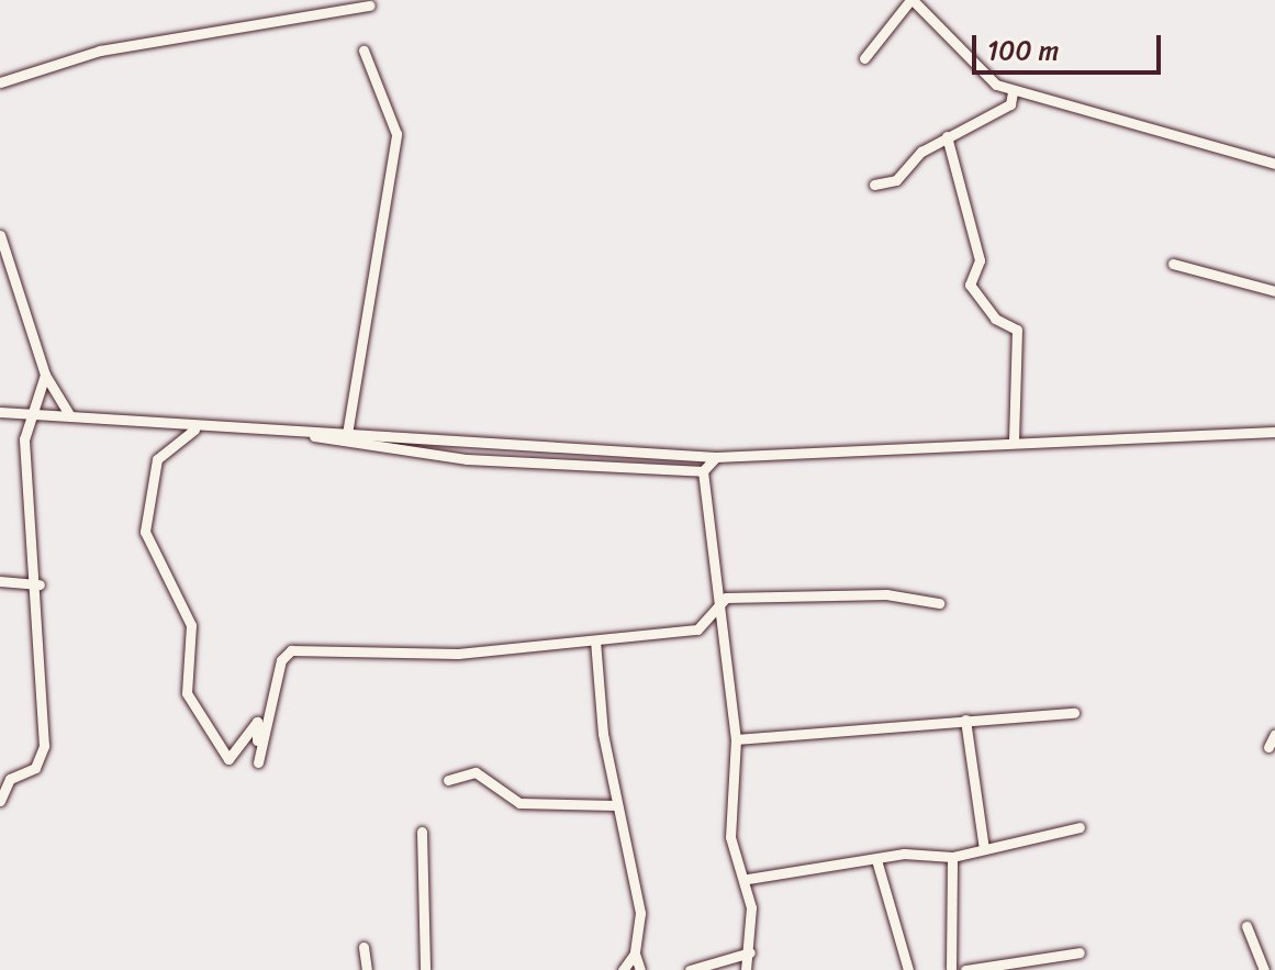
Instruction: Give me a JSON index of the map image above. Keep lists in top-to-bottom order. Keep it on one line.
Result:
{"scale_bar":"100 m"}
